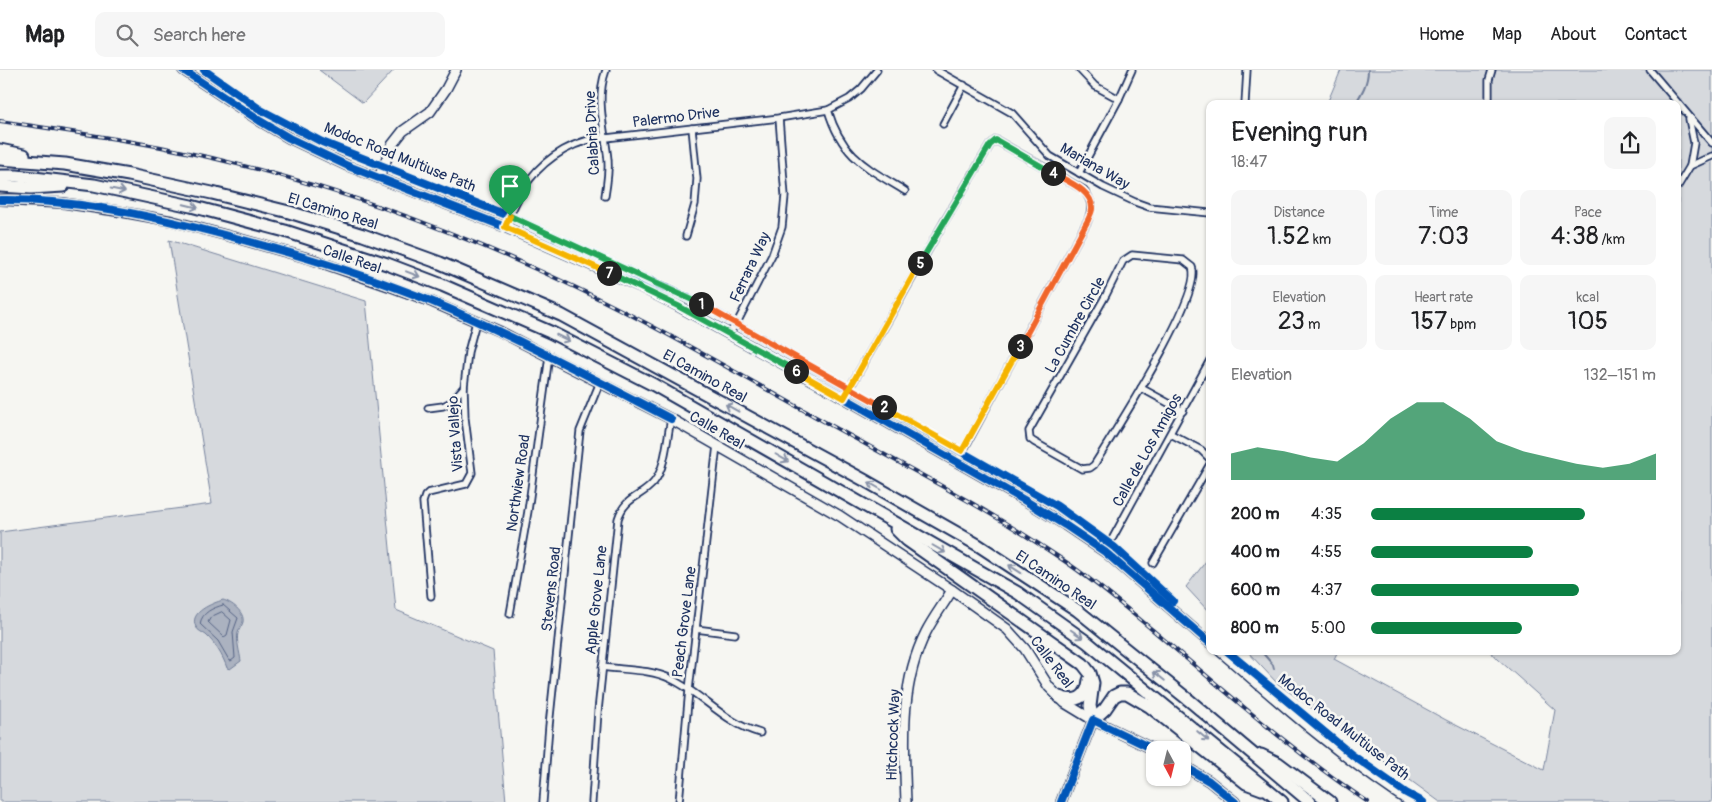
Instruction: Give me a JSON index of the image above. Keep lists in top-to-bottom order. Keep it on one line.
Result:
{"streets":{"highway":["El Camino Real"],"street":["Palermo Drive","Calabria Drive","Mariana Way","Calle Real","Ferrara Way","La Cumbre Circle","Vista Vallejo","Calle de Los Amigos","Northview Road","Stevens Road","Apple Grove Lane","Peach Grove Lane","Hitchcock Way"],"cycle path":["Modoc Road Multiuse Path"]},"crossings":[["Palermo Drive","Calabria Drive"],["Palermo Drive","Ferrara Way"],["Calle Real","Vista Vallejo"],["Calle Real","Northview Road"],["Calle Real","Stevens Road"],["Calle Real","Apple Grove Lane"],["Calle Real","Peach Grove Lane"],["Calle Real","Hitchcock Way"]],"north":"bottom","page":{"header":"Map","search":"Search here","nav":["Home","Map","About","Contact"],"heading":["Evening run","18:47"],"pins":["4","5","7","1","3","6","2"],"stats":[["Distance","1.52 km"],["Time","7:03"],["Pace","4:38 /km"],["Elevation","23 m"],["Heart rate","157 bpm"],["kcal","105"]],"chart":["Elevation","132–151 m"],"list":[{"name":"200 m","note":"4:35"},{"name":"400 m","note":"4:55"},{"name":"600 m","note":"4:37"},{"name":"800 m","note":"5:00"}]}}
